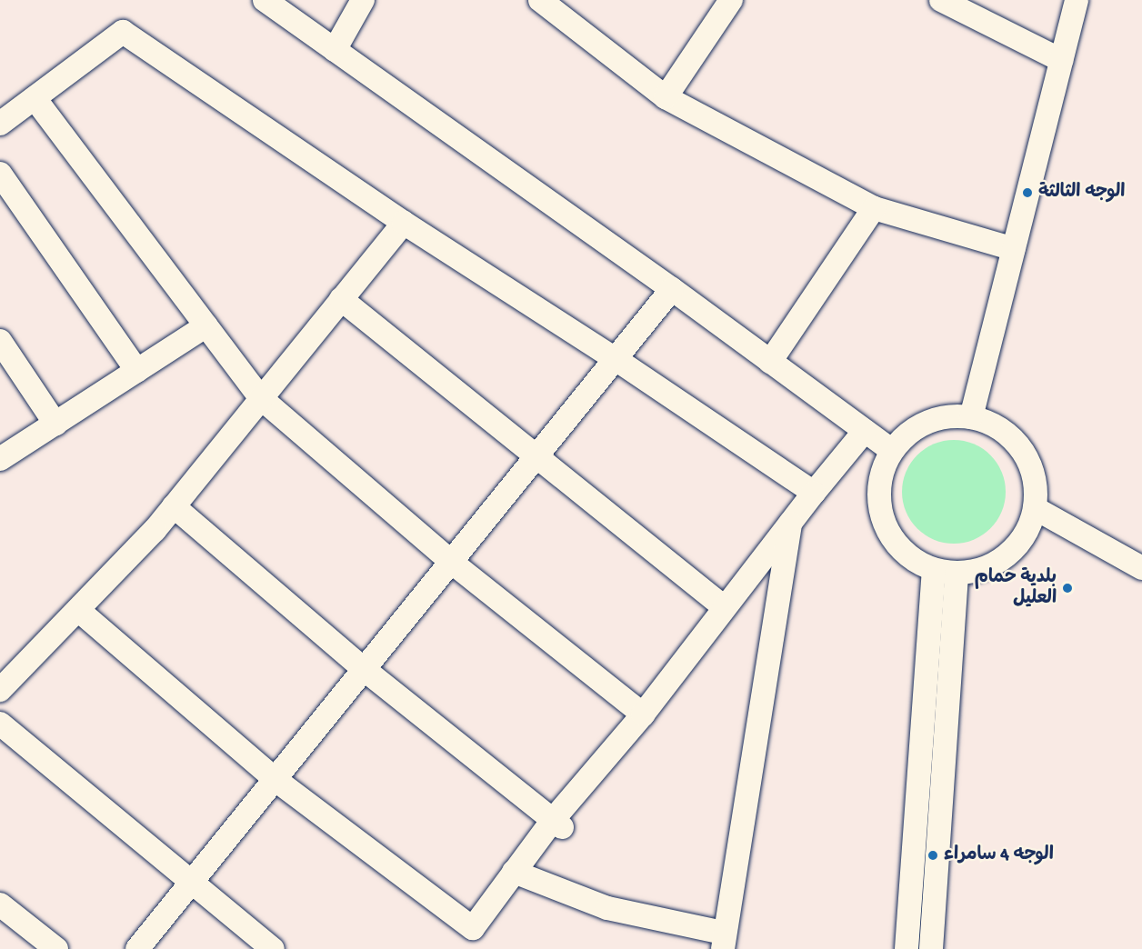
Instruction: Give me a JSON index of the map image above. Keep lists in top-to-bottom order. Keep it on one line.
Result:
{"places":["الوجه الثالثة","بلدية حمام العليل","الوجه 4 سامراء"]}
